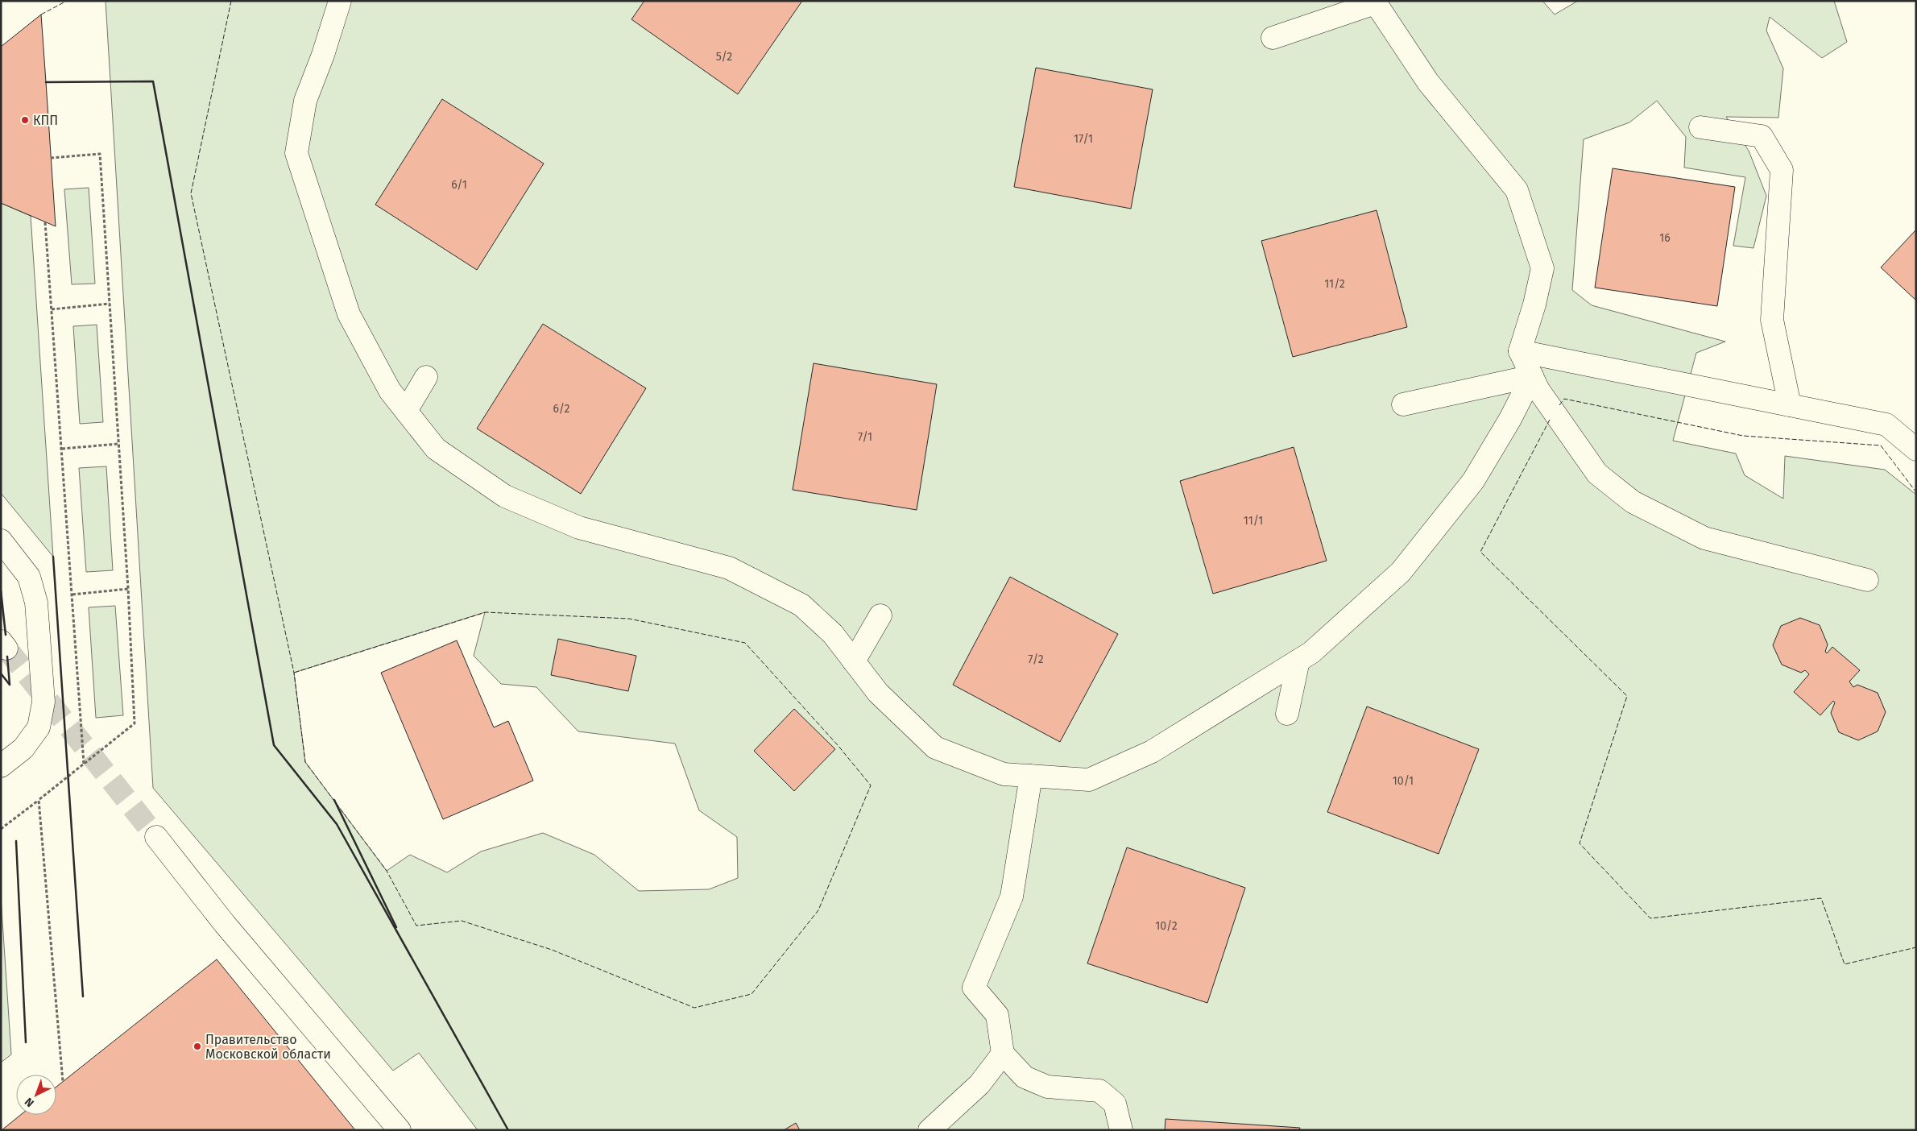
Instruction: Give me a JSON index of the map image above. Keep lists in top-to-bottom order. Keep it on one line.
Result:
{"places":["КПП","Правительство Московской области"],"house_numbers":["5/2","17/1","6/1","16","11/2","6/2","7/1","11/1","7/2","10/1","10/2"],"north":"bottom left"}
